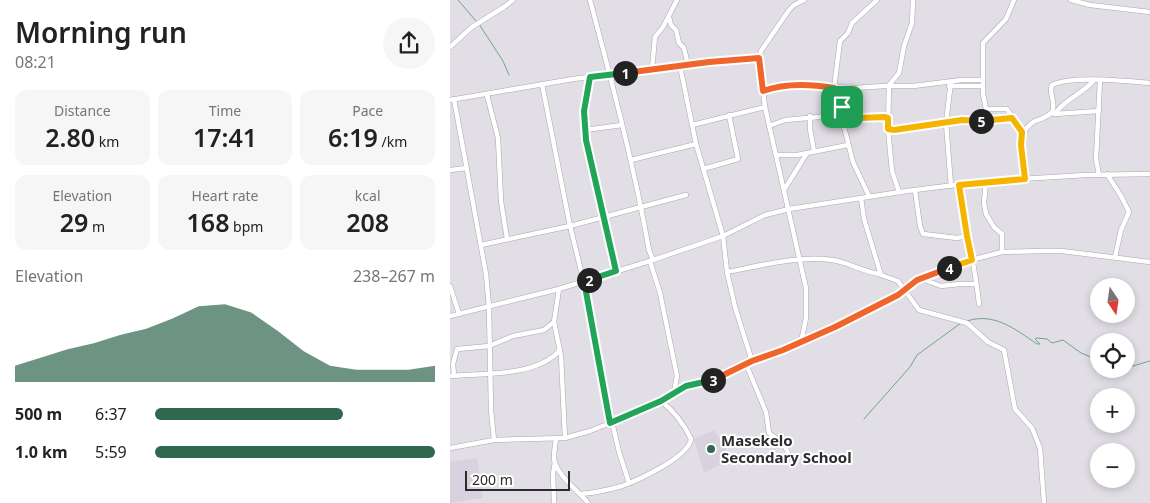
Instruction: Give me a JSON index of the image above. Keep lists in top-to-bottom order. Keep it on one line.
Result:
{"places":["Masekelo Secondary School"],"scale_bar":"200 m","north":"bottom","page":{"heading":["Morning run","08:21"],"pins":["1","5","4","2","3"],"stats":[["Distance","2.80 km"],["Time","17:41"],["Pace","6:19 /km"],["Elevation","29 m"],["Heart rate","168 bpm"],["kcal","208"]],"chart":["Elevation","238–267 m"],"map_buttons":["+","−"],"list":[{"name":"500 m","note":"6:37"},{"name":"1.0 km","note":"5:59"}],"scale":"200 m"}}
